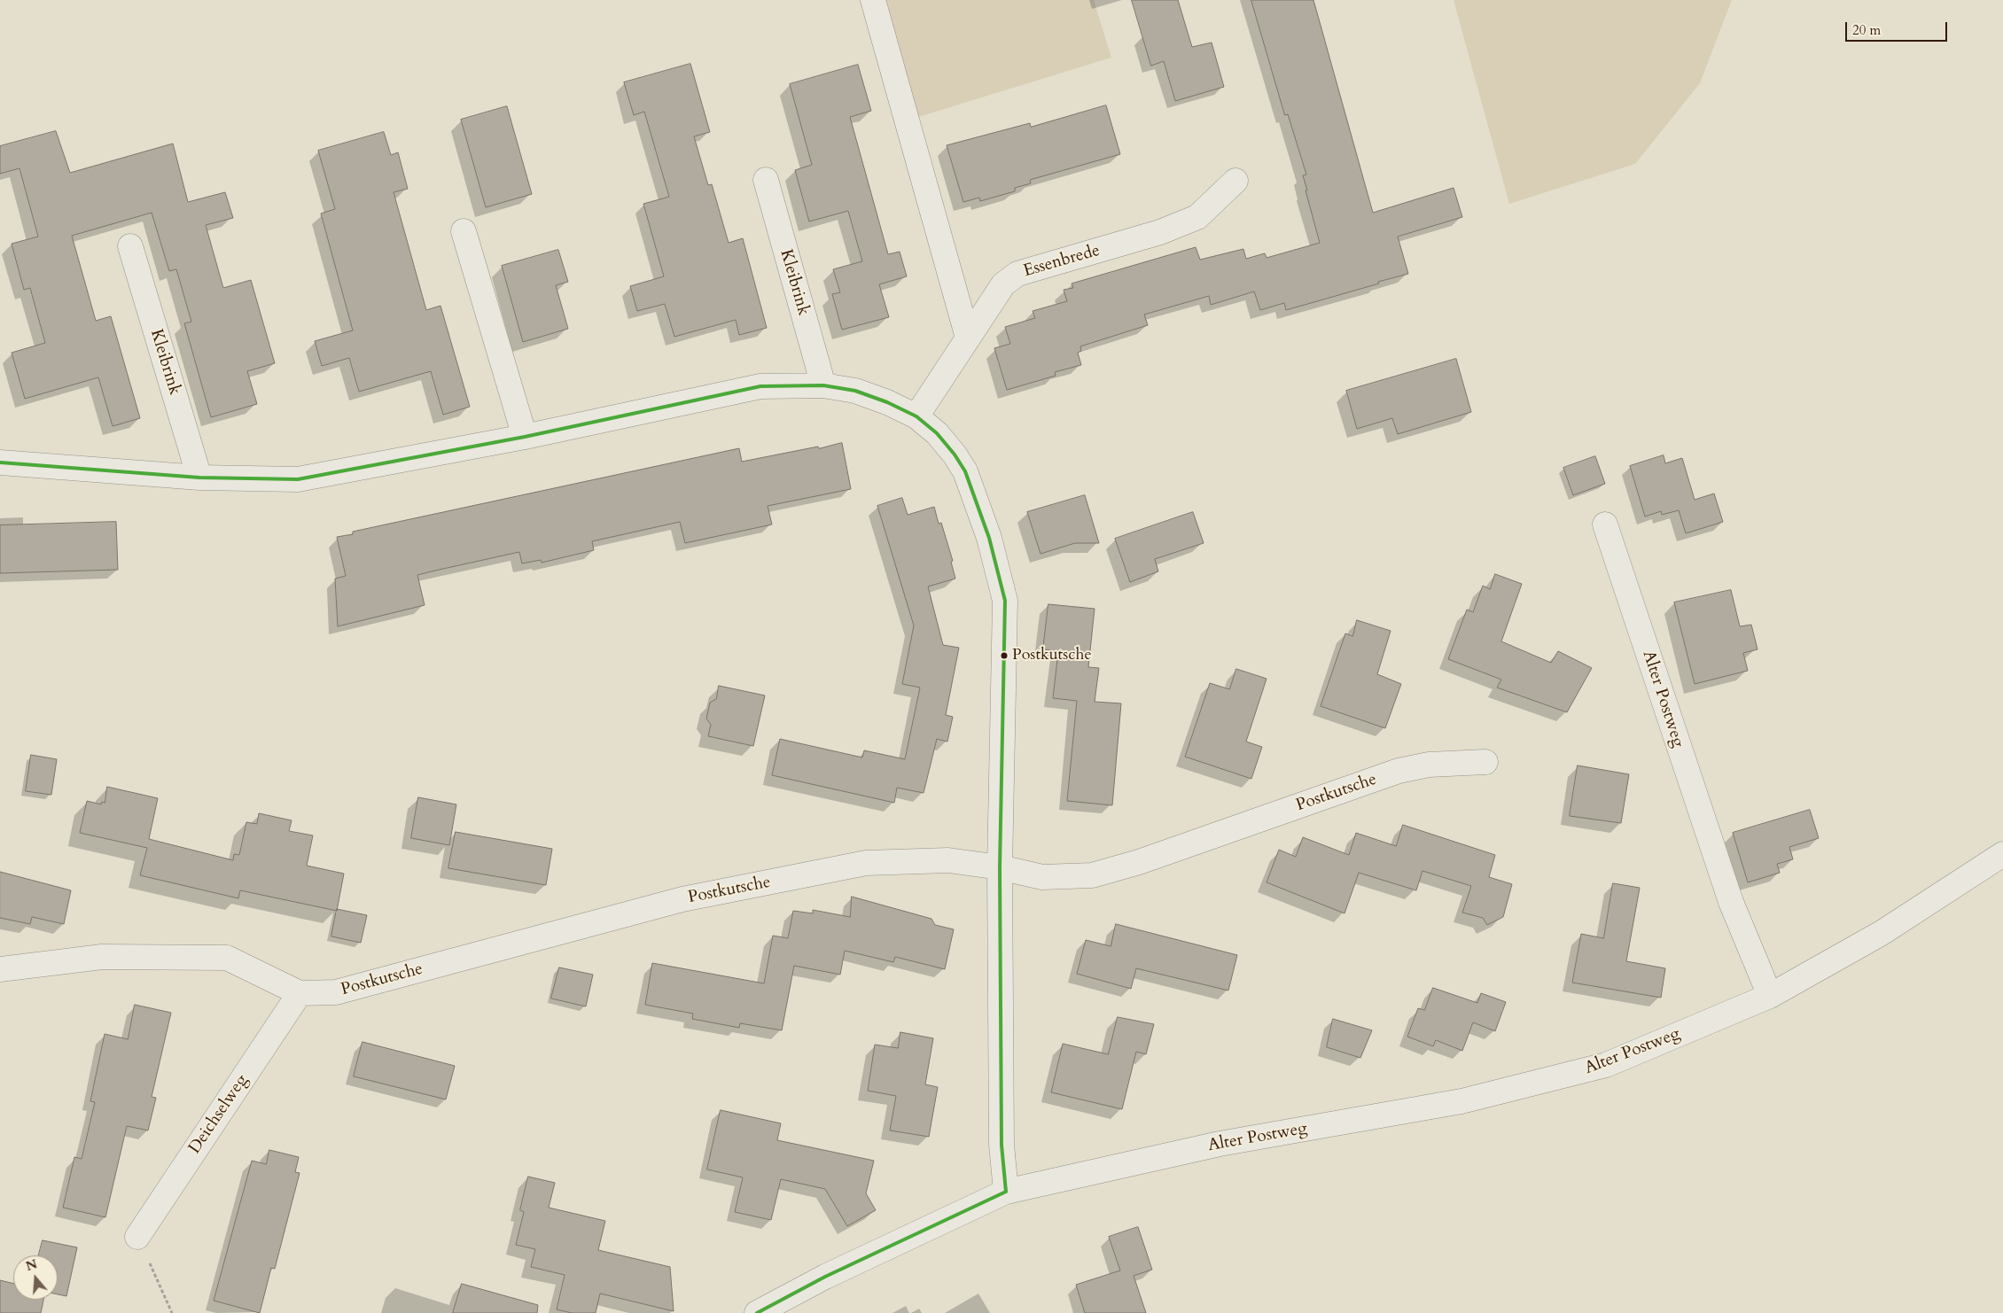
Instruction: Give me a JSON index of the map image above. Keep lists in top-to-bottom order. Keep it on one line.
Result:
{"streets":{"street":["Essenbrede","Kleibrink","Alter Postweg","Postkutsche","Deichselweg"]},"crossings":[["Postkutsche","Deichselweg"]],"places":["Postkutsche"],"scale_bar":"20 m","north":"top"}
